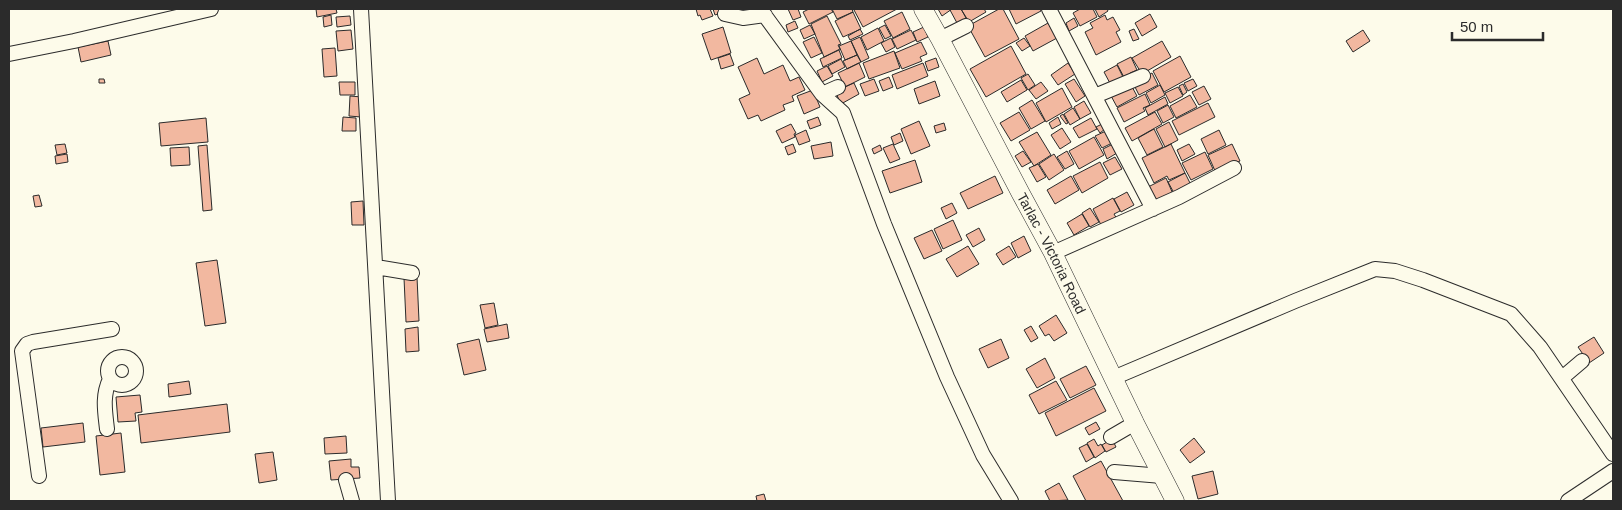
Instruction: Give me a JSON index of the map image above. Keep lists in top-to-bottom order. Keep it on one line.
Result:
{"streets":{"main road":["Tarlac - Victoria Road"]},"scale_bar":"50 m"}
